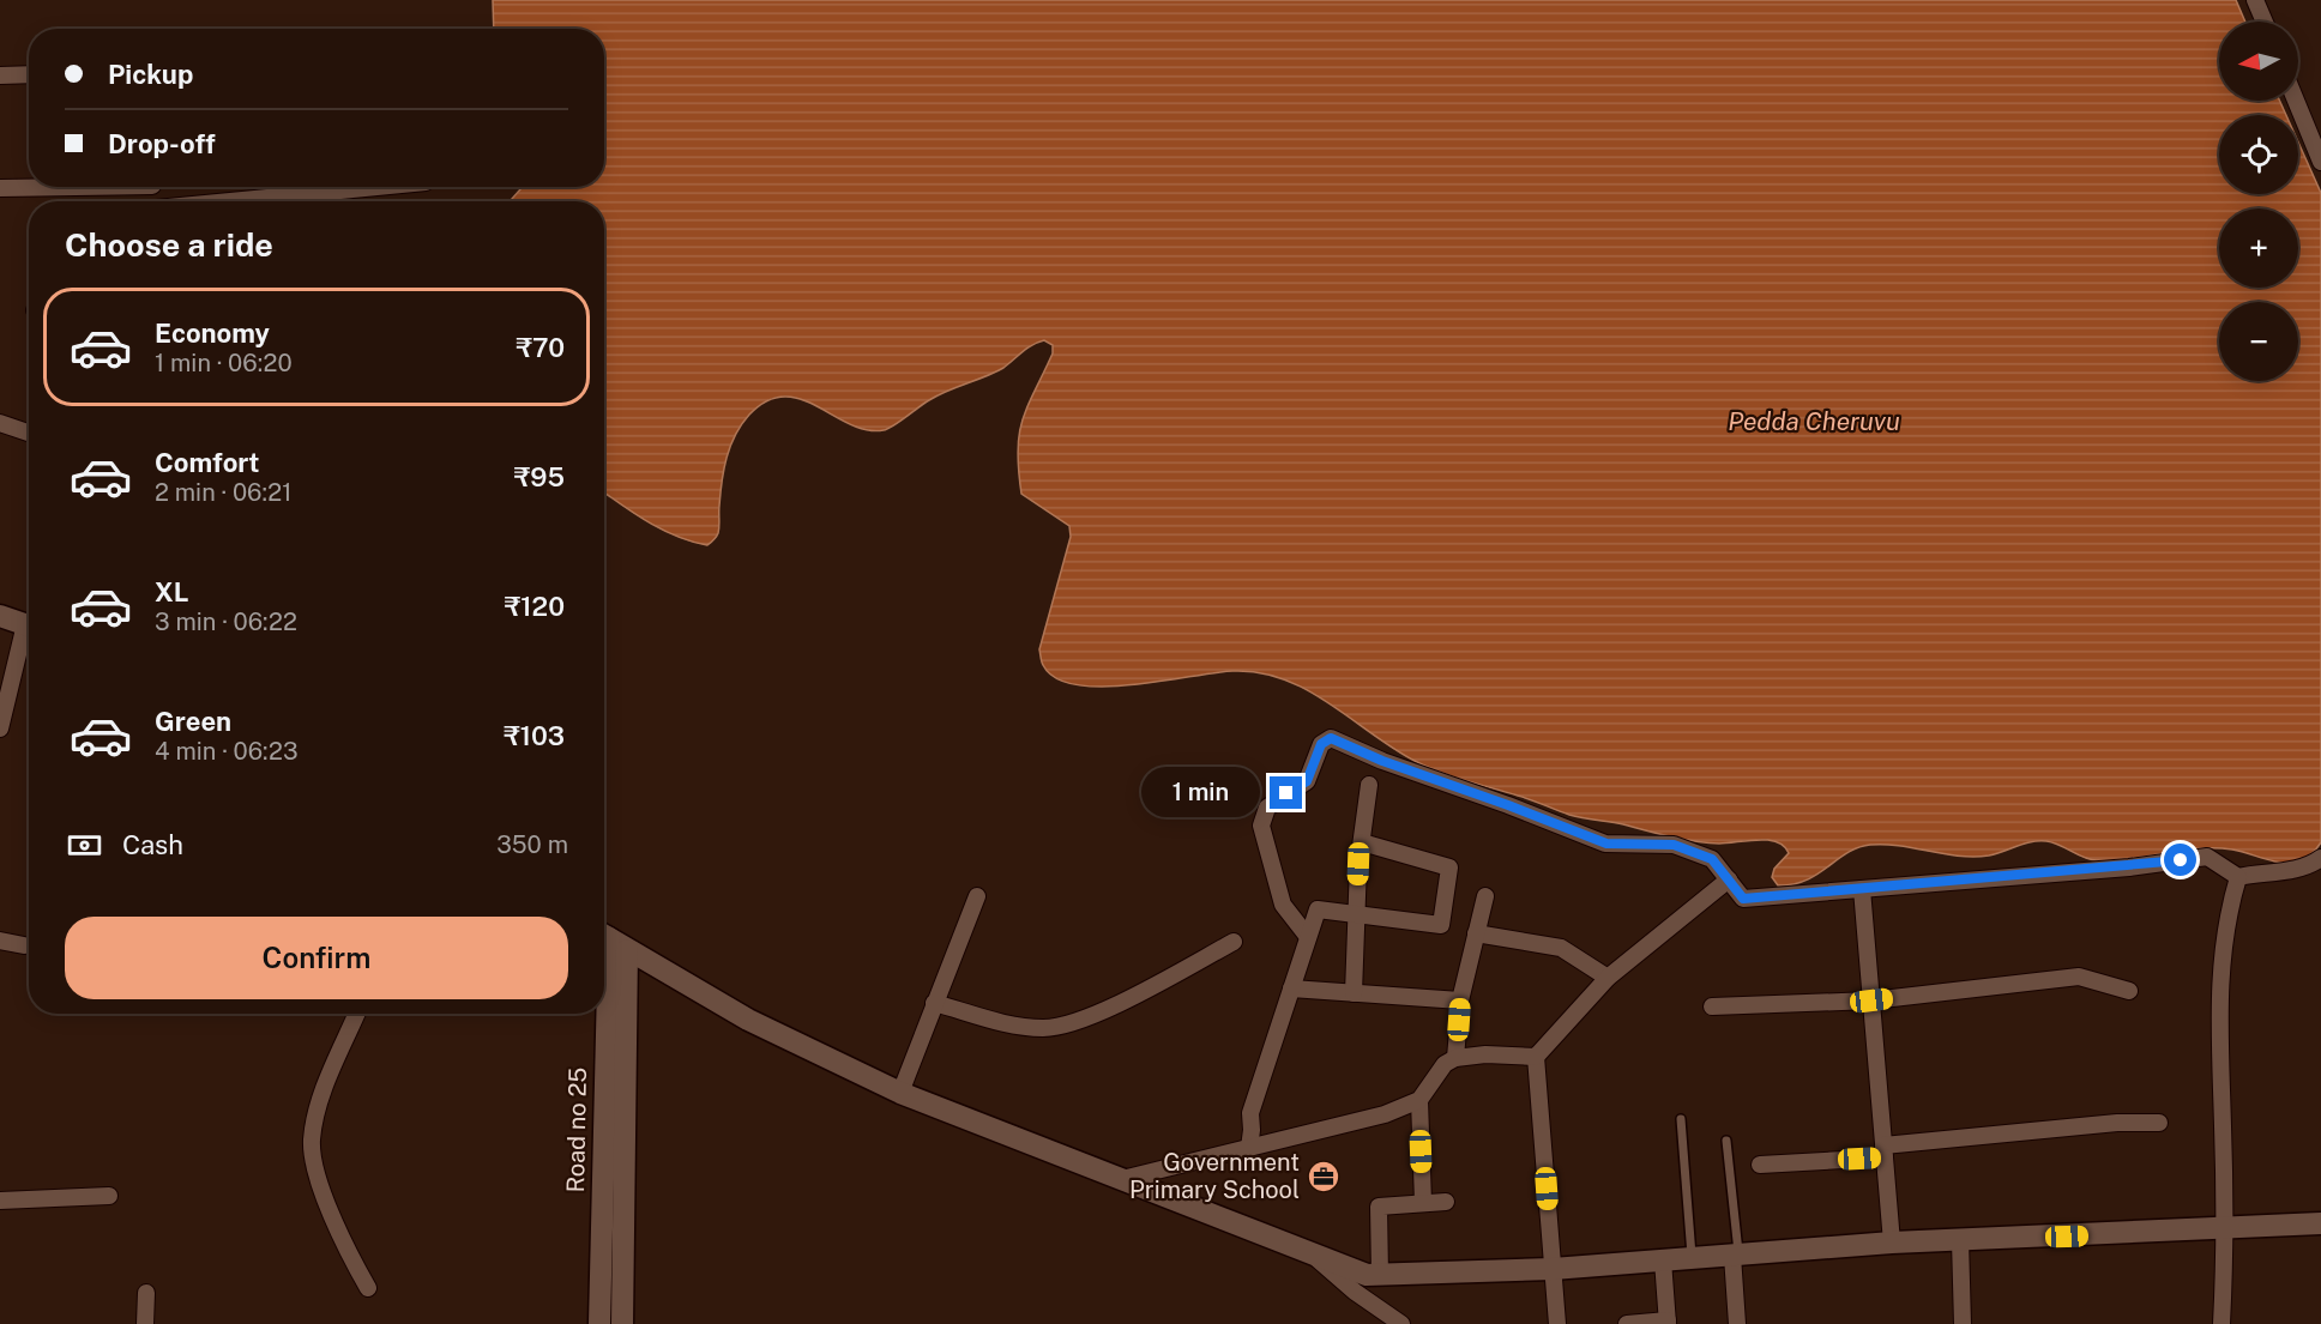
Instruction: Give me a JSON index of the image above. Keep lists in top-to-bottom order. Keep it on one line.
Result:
{"streets":{"street":["Road no 25"]},"water":["Pedda Cheruvu"],"places":{"office":["Government Primary School"]},"north":"left","page":{"map_buttons":["+","−"],"banner":["Pickup","Drop-off"],"heading":"Choose a ride","list":[{"name":"Economy","note":"1 min · 06:20","value":"₹70"},{"name":"Comfort","note":"2 min · 06:21","value":"₹95"},{"name":"XL","note":"3 min · 06:22","value":"₹120"},{"name":"Green","note":"4 min · 06:23","value":"₹103"}],"bubble":"1 min","pay":["Cash","350 m"],"buttons":"Confirm"}}
